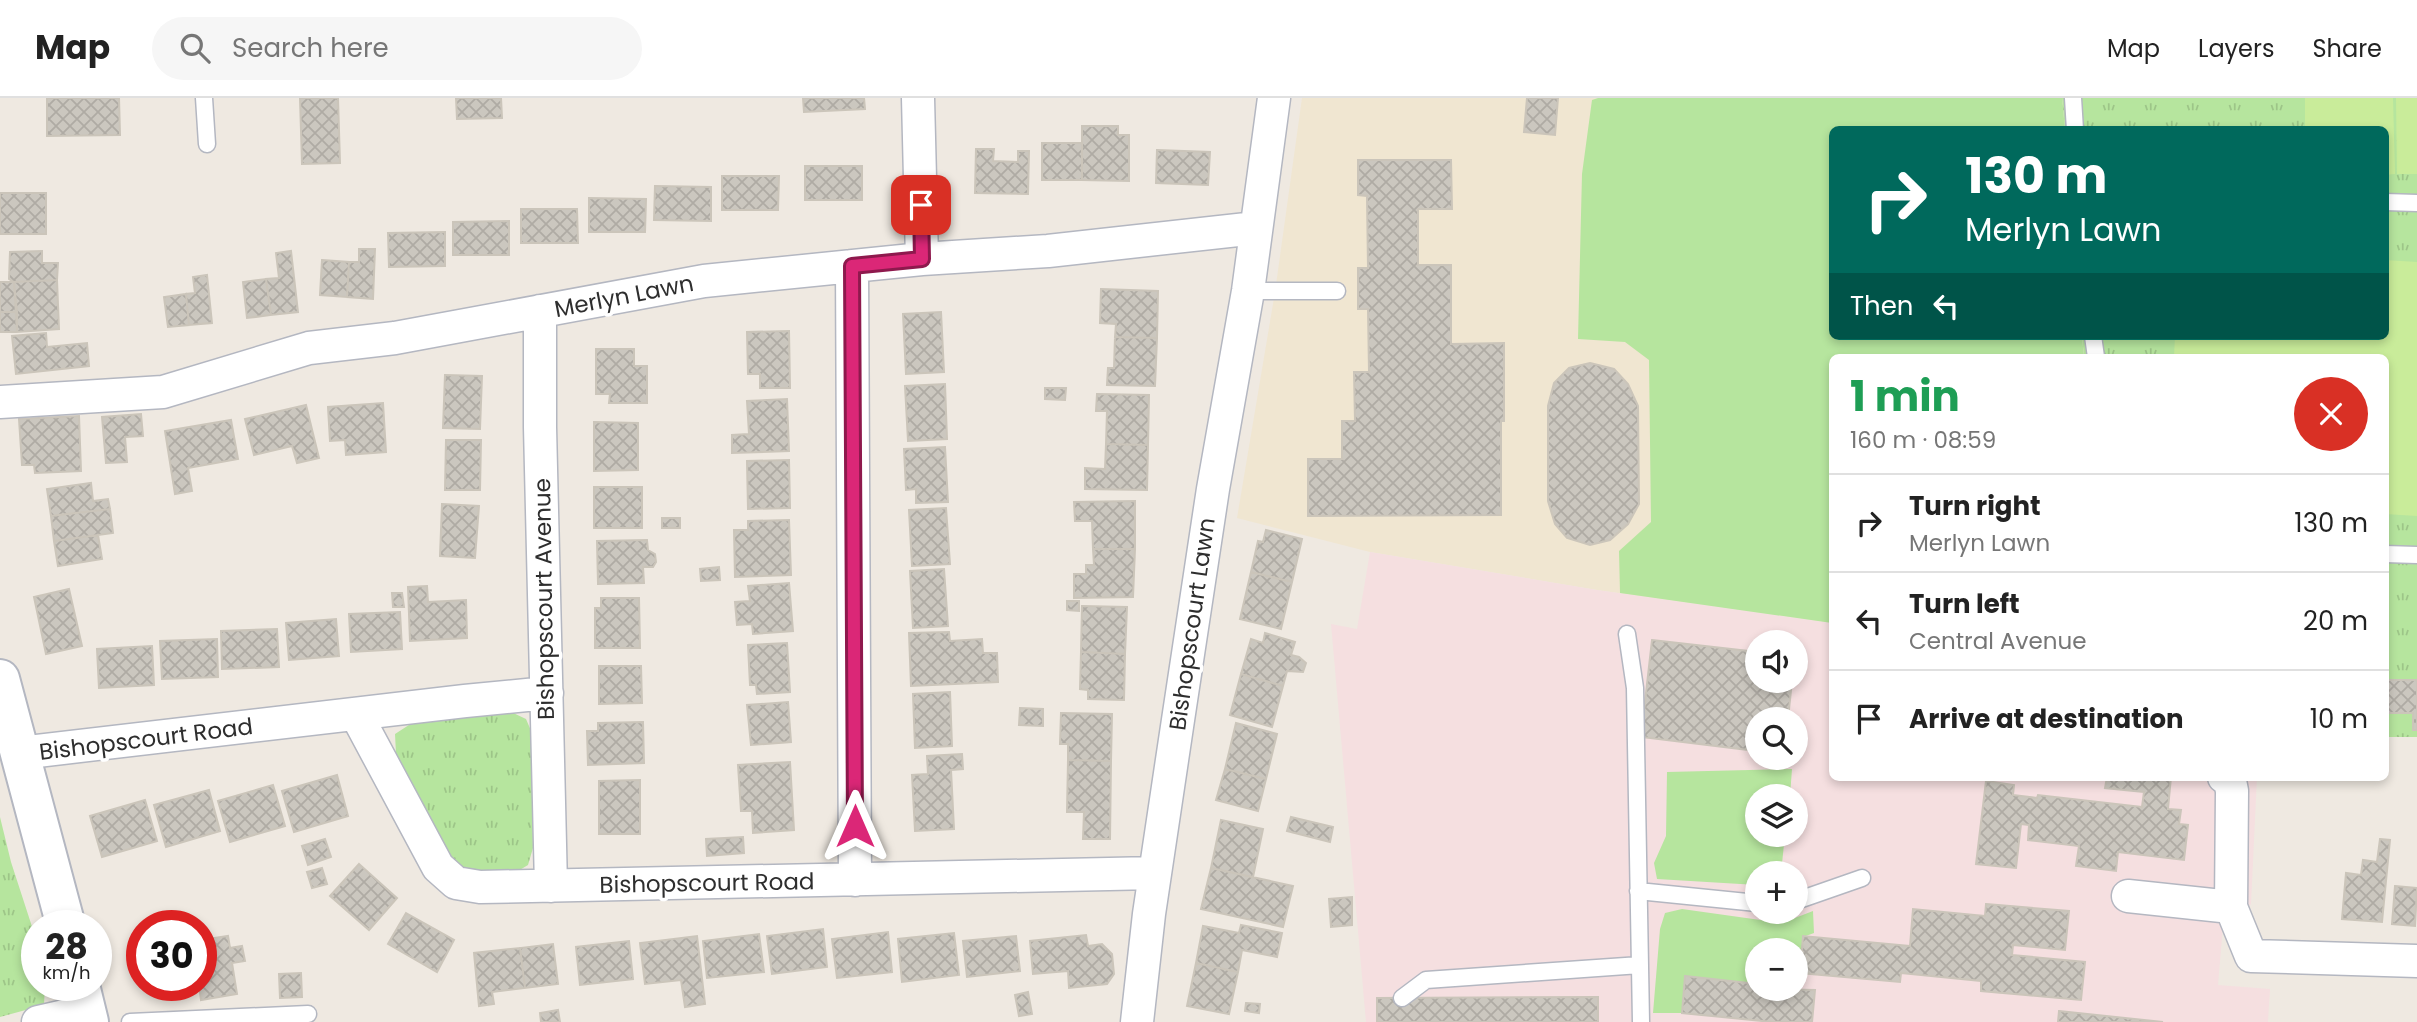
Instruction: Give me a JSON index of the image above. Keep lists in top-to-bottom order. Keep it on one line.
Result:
{"streets":{"street":["Merlyn Lawn","Bishopscourt Avenue","Bishopscourt Lawn","Bishopscourt Road"]},"crossings":[["Merlyn Lawn","Bishopscourt Avenue"],["Merlyn Lawn","Bishopscourt Lawn"],["Bishopscourt Avenue","Bishopscourt Road"],["Bishopscourt Lawn","Bishopscourt Road"]],"page":{"header":"Map","search":"Search here","nav":["Map","Layers","Share"],"turn":["130 m","Merlyn Lawn"],"then":"Then","heading":["1 min","160 m · 08:59"],"list":[{"name":"Turn right","note":"Merlyn Lawn","value":"130 m"},{"name":"Turn left","note":"Central Avenue","value":"20 m"},{"name":"Arrive at destination","value":"10 m"}],"map_buttons":["+","−"],"speed":"28 km/h","limit":"30"}}
